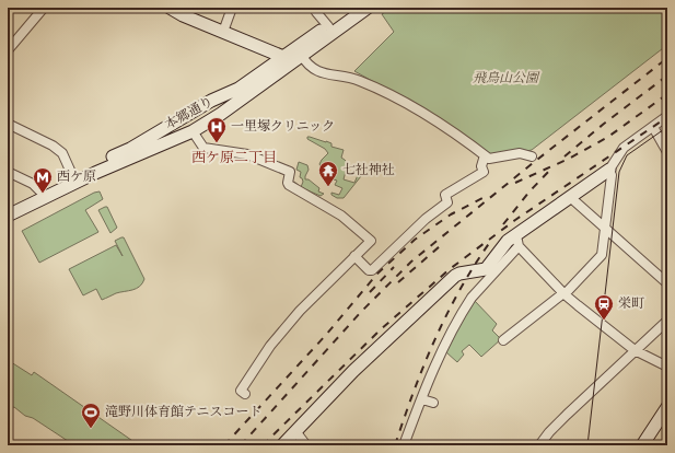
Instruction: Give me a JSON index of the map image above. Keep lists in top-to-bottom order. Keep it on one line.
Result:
{"streets":{"main road":["本郷通り"]},"districts":["西ケ原二丁目"],"parks":["飛鳥山公園"],"places":{"hospital":["一里塚クリニック"],"temple":["七社神社"],"metro station":["西ケ原"],"station":["栄町"],"sports":["滝野川体育館テニスコート"]}}
